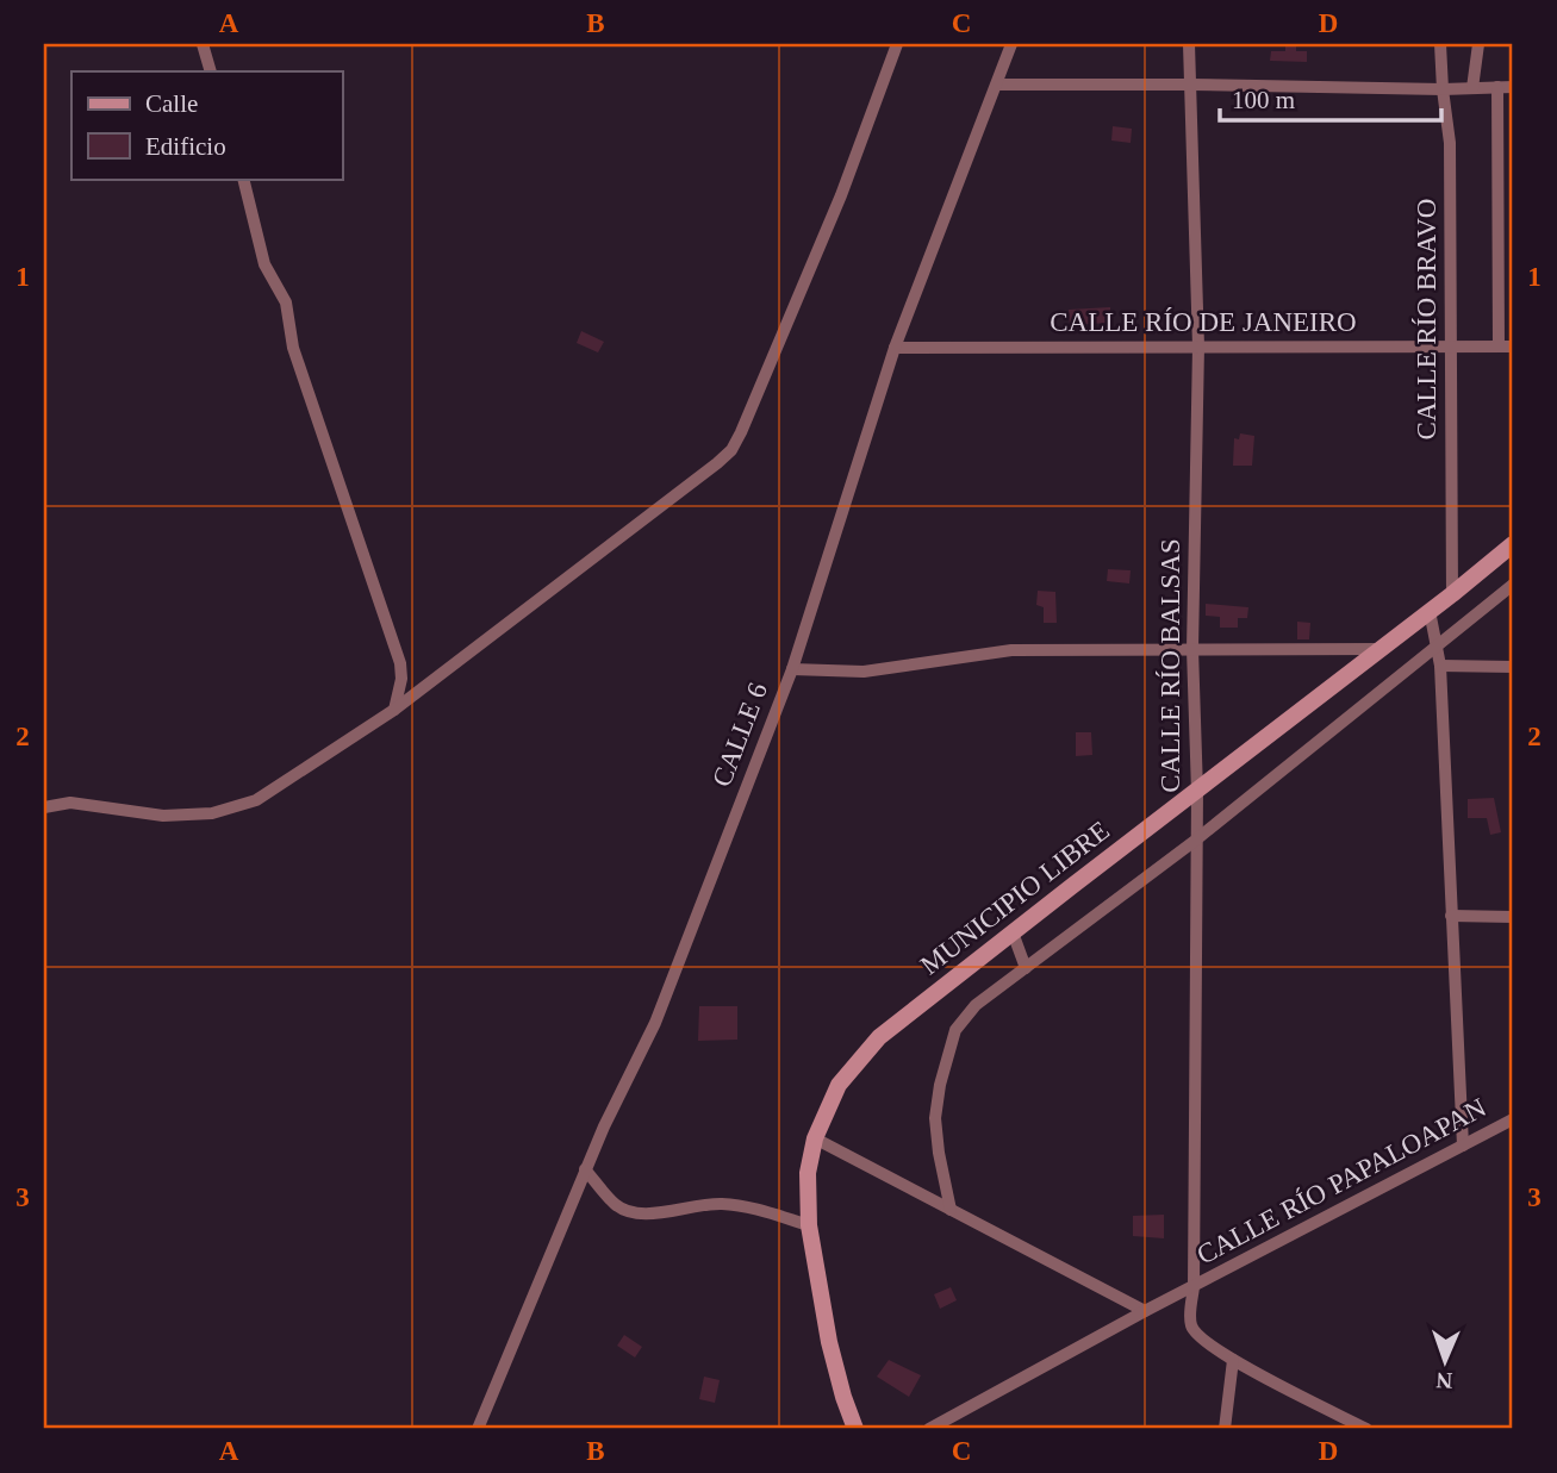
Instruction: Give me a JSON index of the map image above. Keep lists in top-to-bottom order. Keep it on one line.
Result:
{"streets":{"street":["CALLE RÍO BRAVO","CALLE RÍO DE JANEIRO","CALLE RÍO BALSAS","CALLE 6","MUNICIPIO LIBRE","CALLE RÍO PAPALOAPAN"]},"crossings":[["CALLE RÍO BRAVO","CALLE RÍO DE JANEIRO"],["CALLE RÍO BRAVO","MUNICIPIO LIBRE"],["CALLE RÍO DE JANEIRO","CALLE RÍO BALSAS"],["CALLE RÍO DE JANEIRO","CALLE 6"],["CALLE RÍO BALSAS","MUNICIPIO LIBRE"],["CALLE RÍO BALSAS","CALLE RÍO PAPALOAPAN"]],"legend":["Calle","Edificio"],"scale_bar":"100 m","north":"bottom","grid":{"columns":["A","B","C","D"],"rows":["1","2","3"]}}
